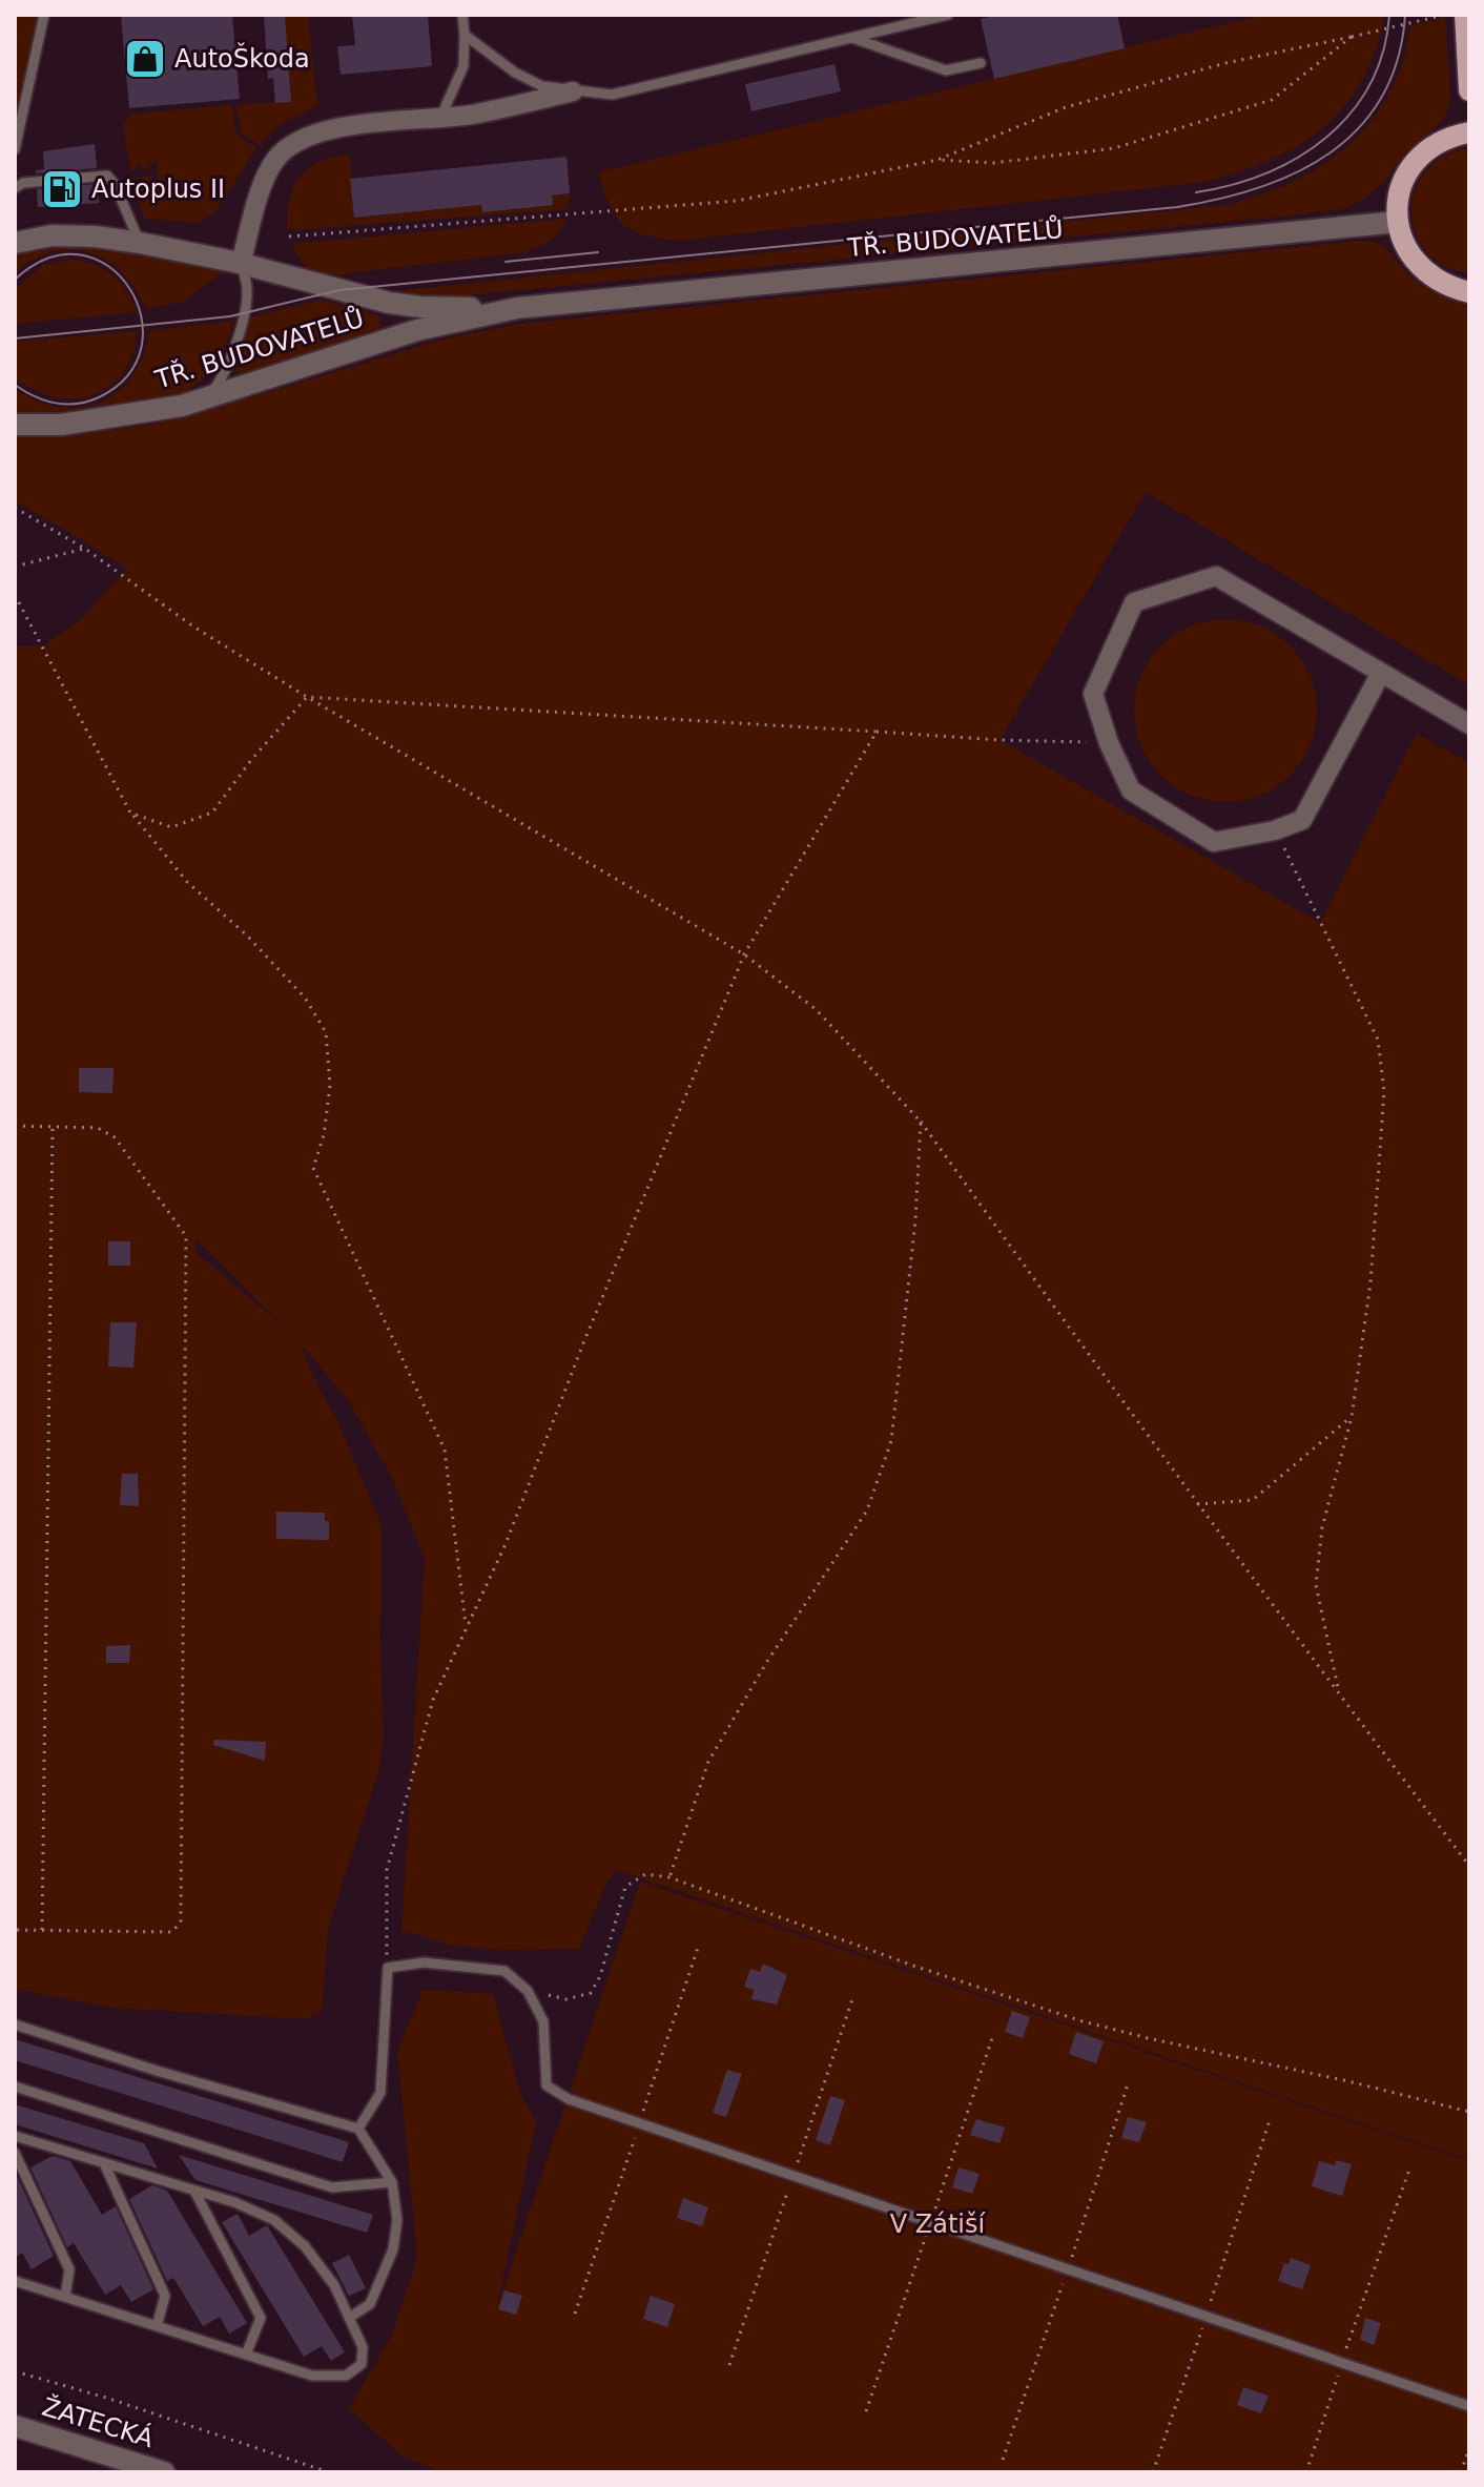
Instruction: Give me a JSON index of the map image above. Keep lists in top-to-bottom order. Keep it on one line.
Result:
{"streets":{"street":["TŘ. BUDOVATELŮ","ŽATECKÁ"]},"parks":["V Zátiší"],"places":{"shop":["AutoŠkoda"],"fuel station":["Autoplus II"]}}
